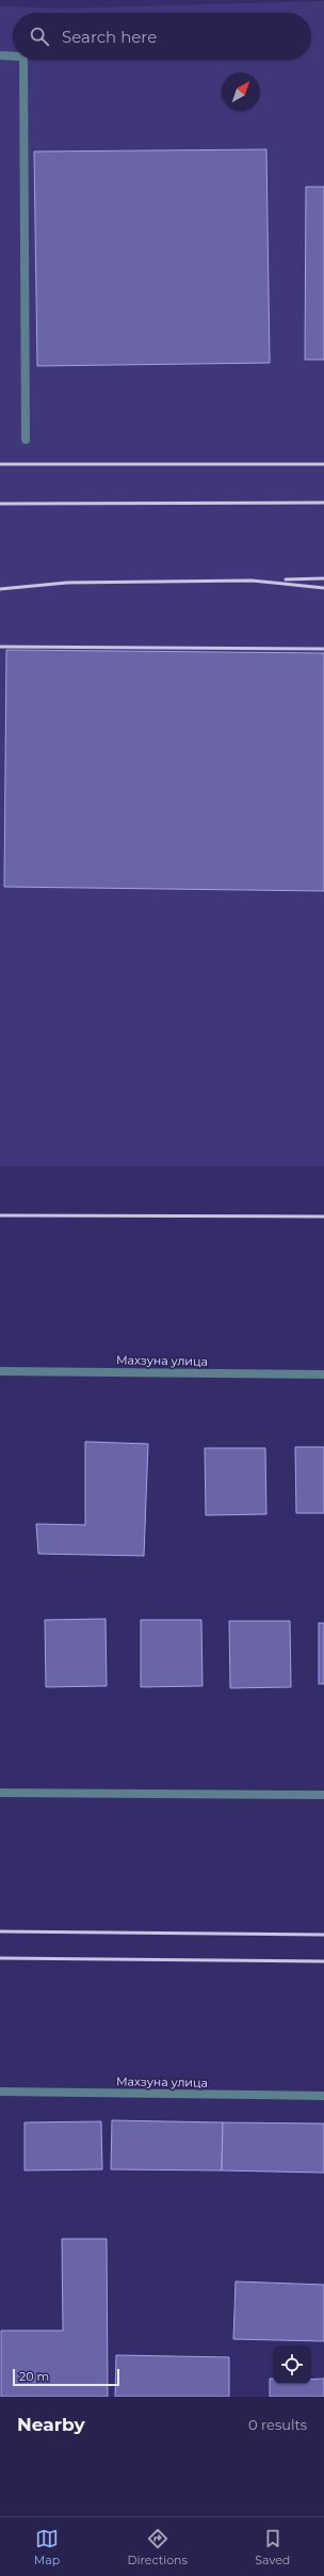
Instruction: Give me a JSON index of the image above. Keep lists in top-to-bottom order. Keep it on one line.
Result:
{"streets":{"street":["Махзуна улица"]},"scale_bar":"20 m","north":"top right","page":{"search":"Search here","scale":"20 m","heading":["Nearby","0 results"],"nav":["Map","Directions","Saved"]}}
